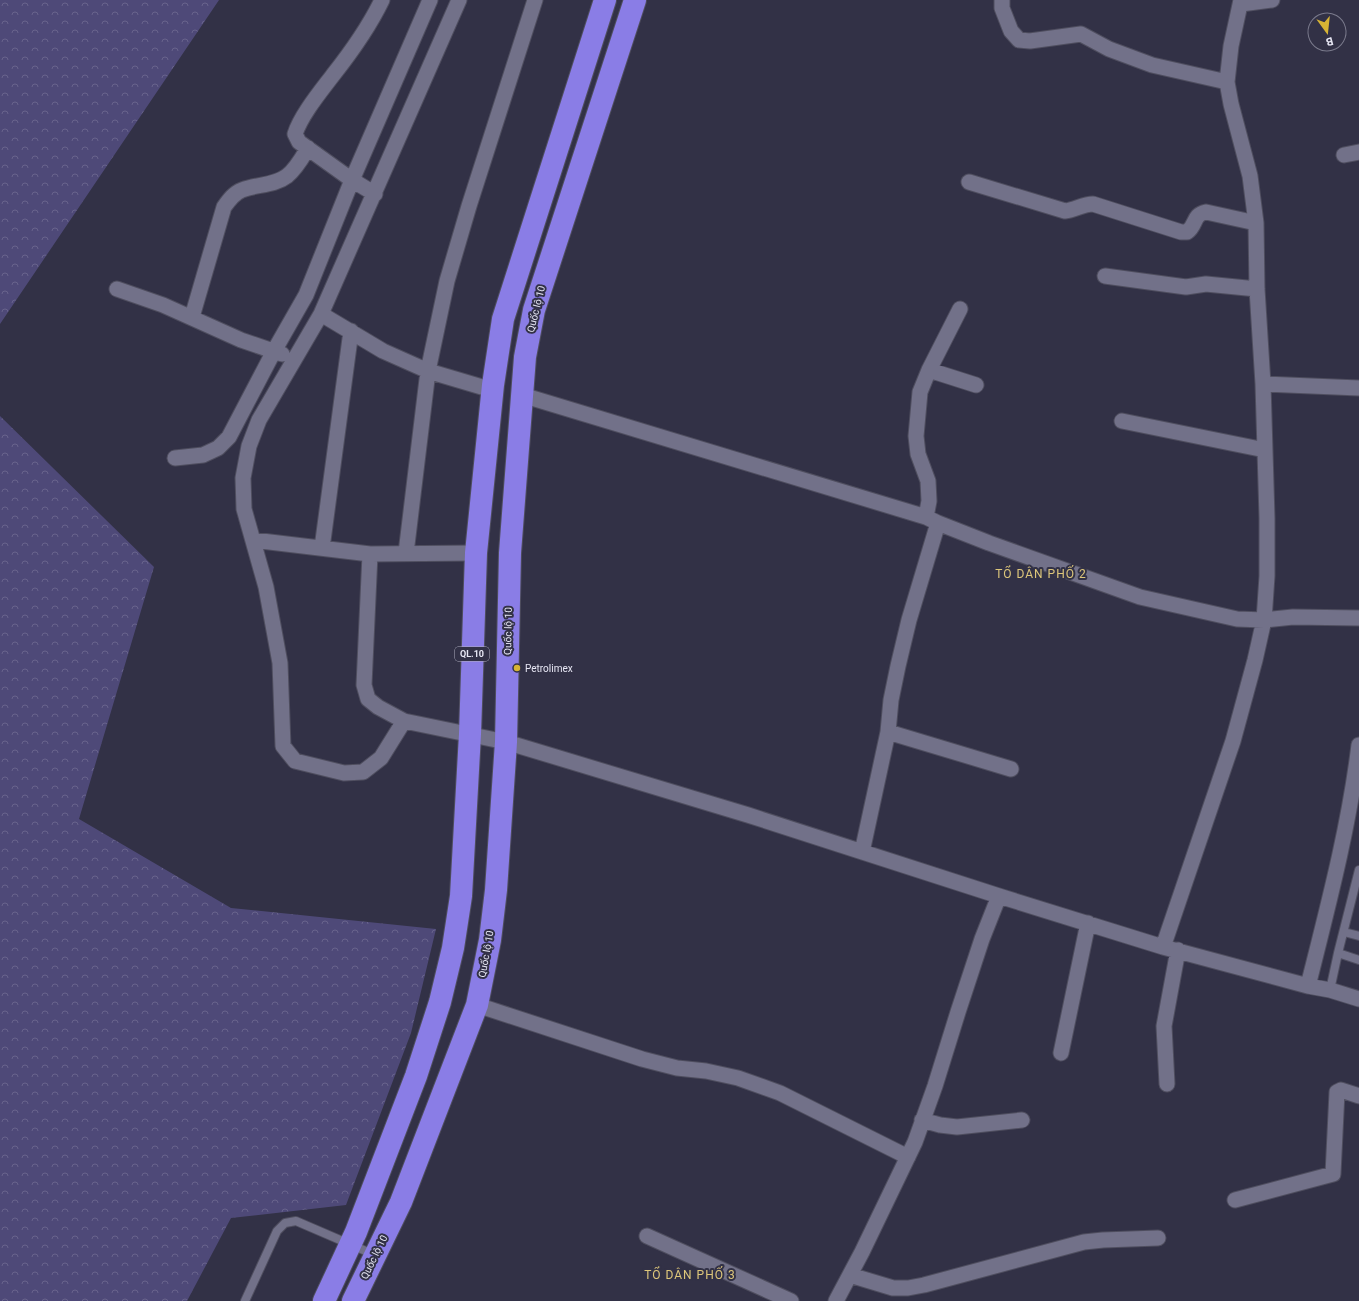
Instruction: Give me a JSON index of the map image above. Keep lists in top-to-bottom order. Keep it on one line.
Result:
{"streets":{"highway":["Quốc lộ 10","QL.10"]},"districts":["TỔ DÂN PHỐ 2","TỔ DÂN PHỐ 3"],"places":["Petrolimex"],"north":"bottom"}
